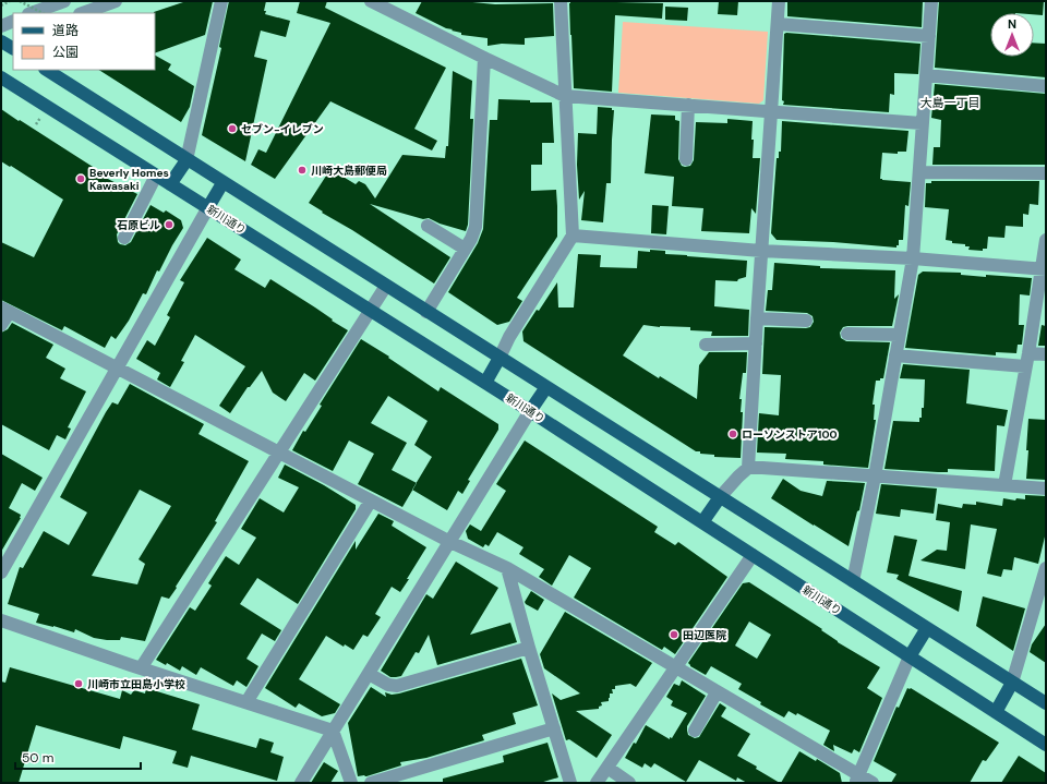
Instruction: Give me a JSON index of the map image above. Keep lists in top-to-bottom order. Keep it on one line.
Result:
{"streets":{"main road":["新川通り"]},"districts":["大島一丁目"],"places":["セブン-イレブン","川崎大島郵便局","Beverly Homes Kawasaki","石原ビル","ローソンストア100","田辺医院","川崎市立田島小学校"],"legend":["道路","公園"],"scale_bar":"50 m","north":"top"}
